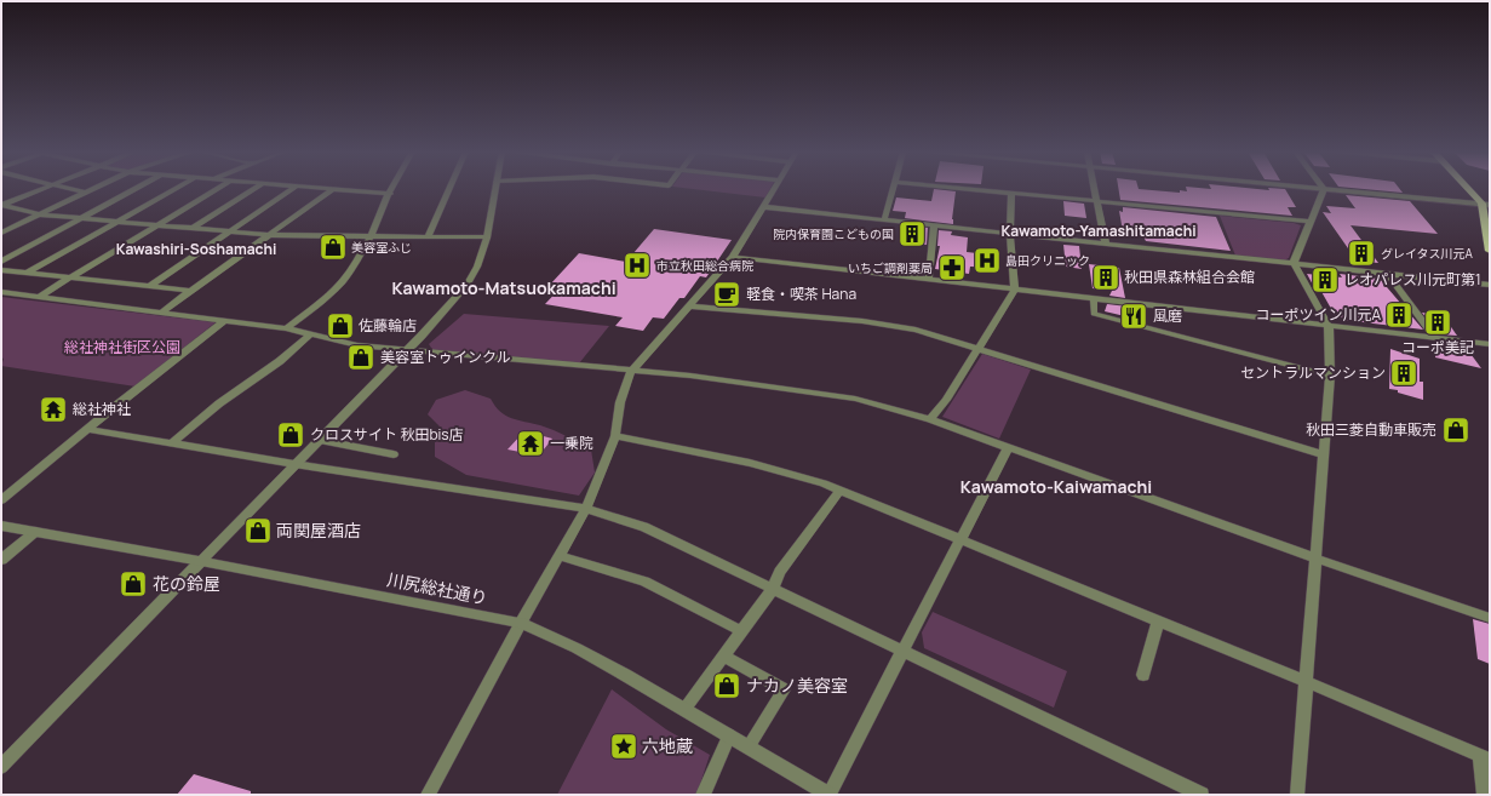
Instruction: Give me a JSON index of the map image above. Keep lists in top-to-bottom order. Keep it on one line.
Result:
{"streets":{"street":["川尻総社通り"]},"districts":["Kawamoto-Yamashitamachi","Kawashiri-Soshamachi","Kawamoto-Matsuokamachi","Kawamoto-Kaiwamachi"],"parks":["総社神社街区公園"],"places":{"building":["院内保育園こどもの国","グレイタス川元A","秋田県森林組合会館","レオパレス川元町第1","コーポツイン川元A","コーポ美記","セントラルマンション"],"shop":["美容室ふじ","佐藤輪店","美容室トゥインクル","秋田三菱自動車販売","クロスサイト 秋田bis店","両関屋酒店","花の鈴屋","ナカノ美容室"],"hospital":["島田クリニック","市立秋田総合病院"],"pharmacy":["いちご調剤薬局"],"cafe":["軽食・喫茶 Hana"],"restaurant":["風磨"],"temple":["総社神社","一乗院"],"place":["六地蔵"]}}
